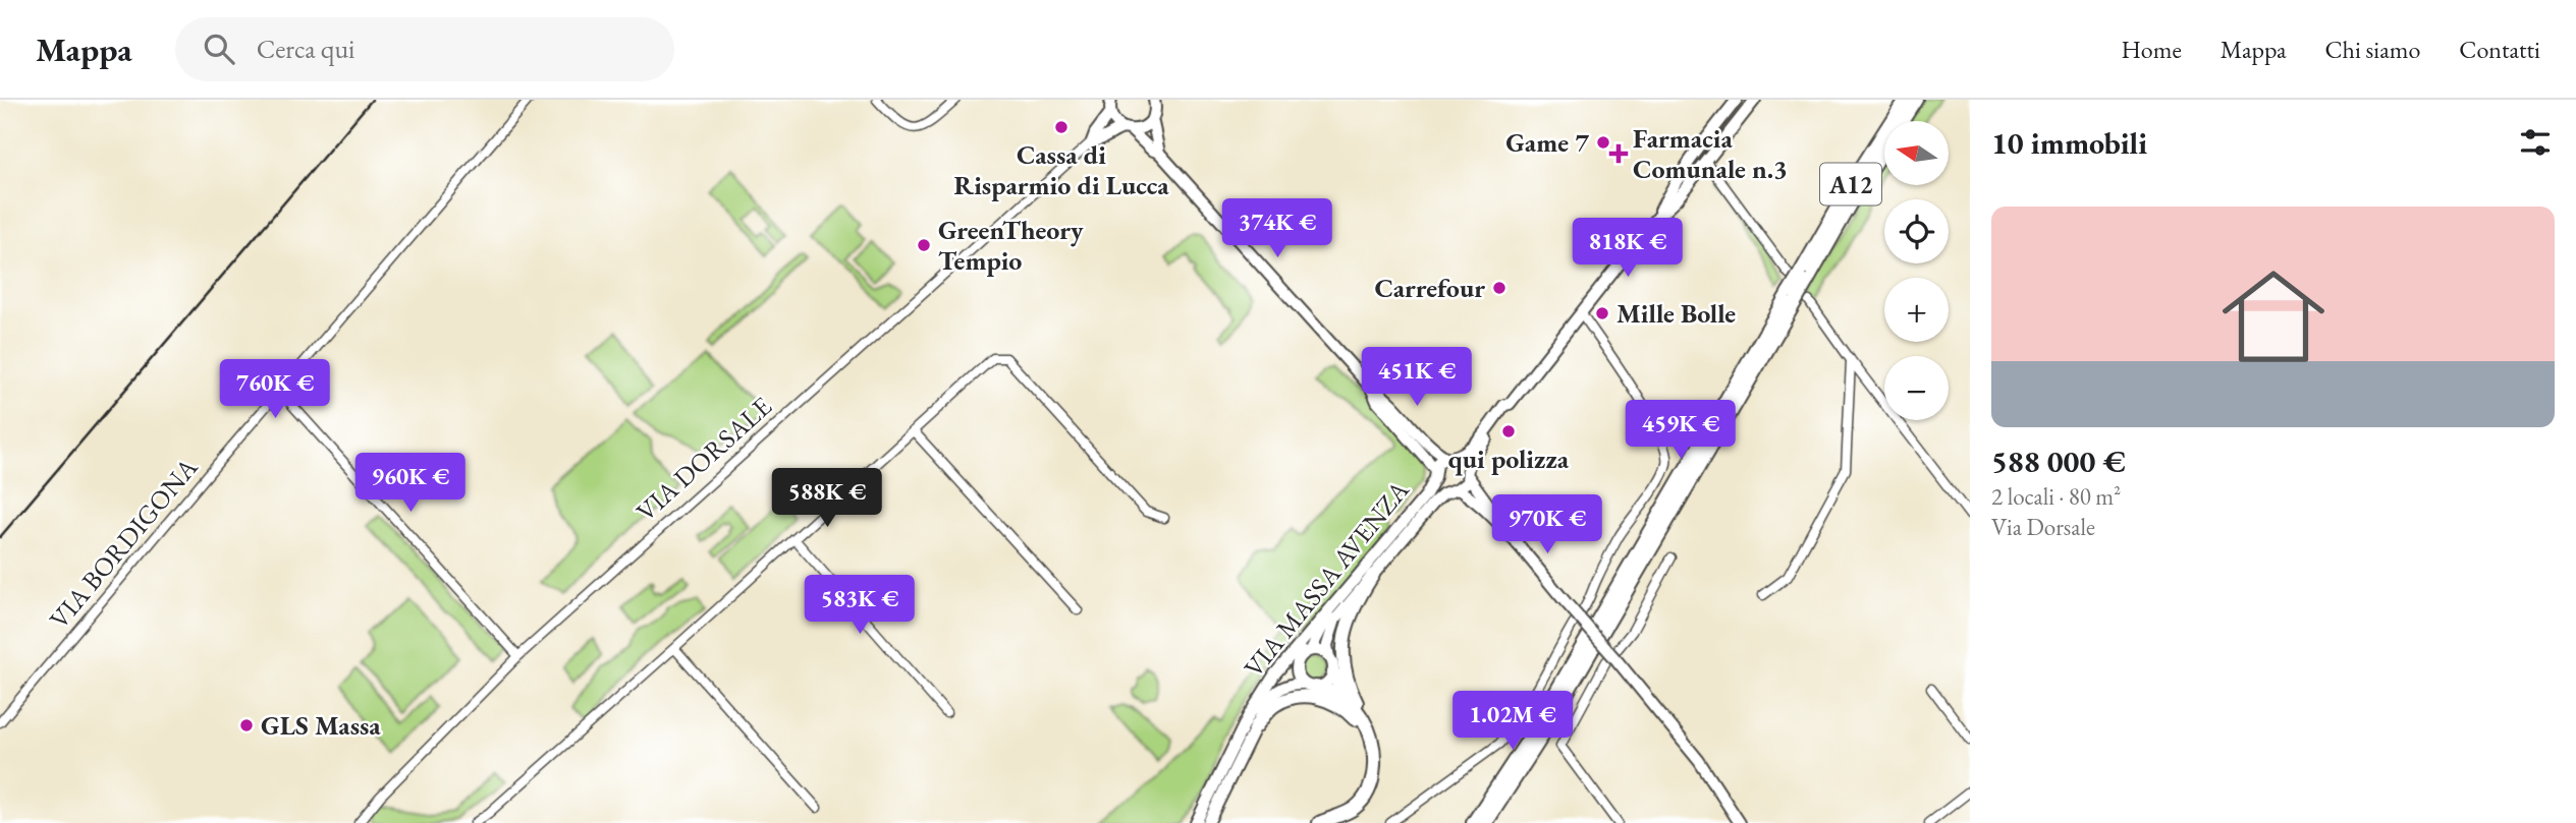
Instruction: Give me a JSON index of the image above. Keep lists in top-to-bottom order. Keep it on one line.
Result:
{"streets":{"highway":["A12"],"main road":["VIA DORSALE","VIA MASSA AVENZA"],"street":["VIA BORDIGONA"]},"places":{"other":["Cassa di Risparmio di Lucca","Game 7","GreenTheory Tempio","Carrefour","Mille Bolle","qui polizza","GLS Massa"],"health":["Farmacia Comunale n.3"]},"north":"left","page":{"header":"Mappa","search":"Cerca qui","nav":["Home","Mappa","Chi siamo","Contatti"],"heading":"10 immobili","map_buttons":["+","−"],"list":[{"name":"588 000 €","note":"2 locali · 80 m² · Via Dorsale"}],"price":["374K €","818K €","451K €","760K €","459K €","960K €","588K €","970K €","583K €","1.02M €"]}}
